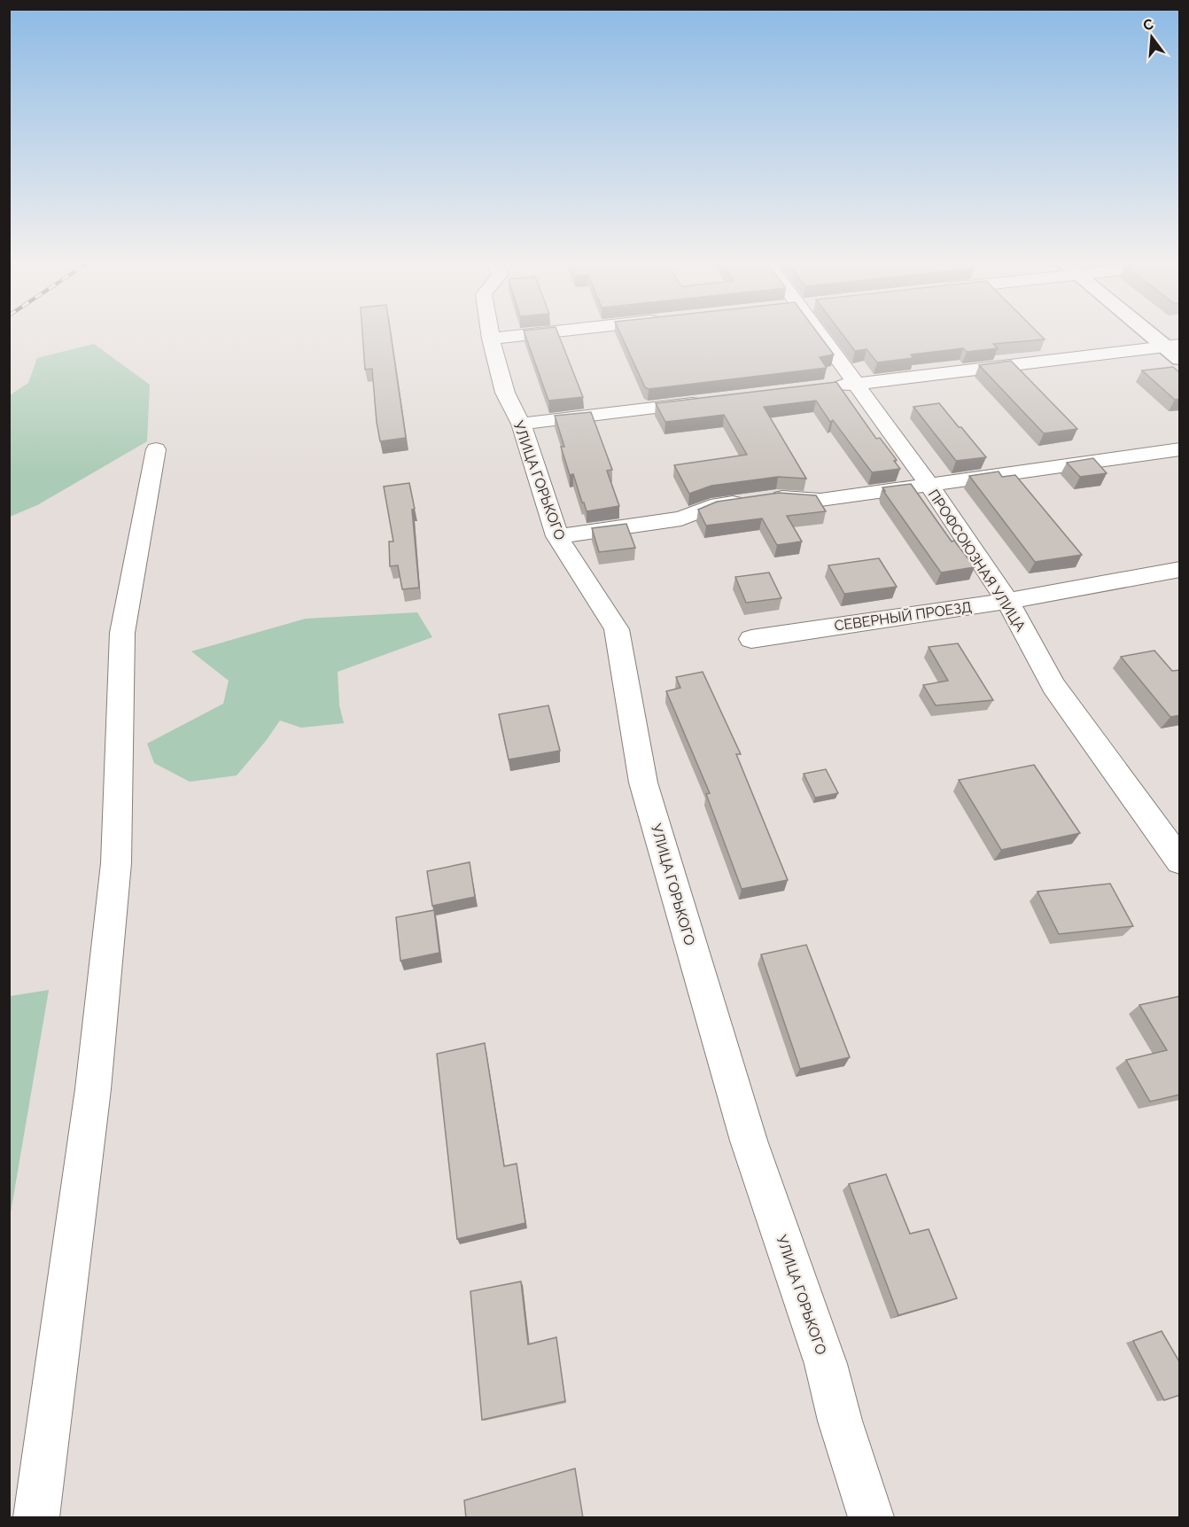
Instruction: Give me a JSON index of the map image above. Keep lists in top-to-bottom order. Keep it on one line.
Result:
{"streets":{"street":["УЛИЦА ГОРЬКОГО","ПРОФСОЮЗНАЯ УЛИЦА","СЕВЕРНЫЙ ПРОЕЗД"]},"crossings":[["ПРОФСОЮЗНАЯ УЛИЦА","СЕВЕРНЫЙ ПРОЕЗД"]],"north":"top"}
